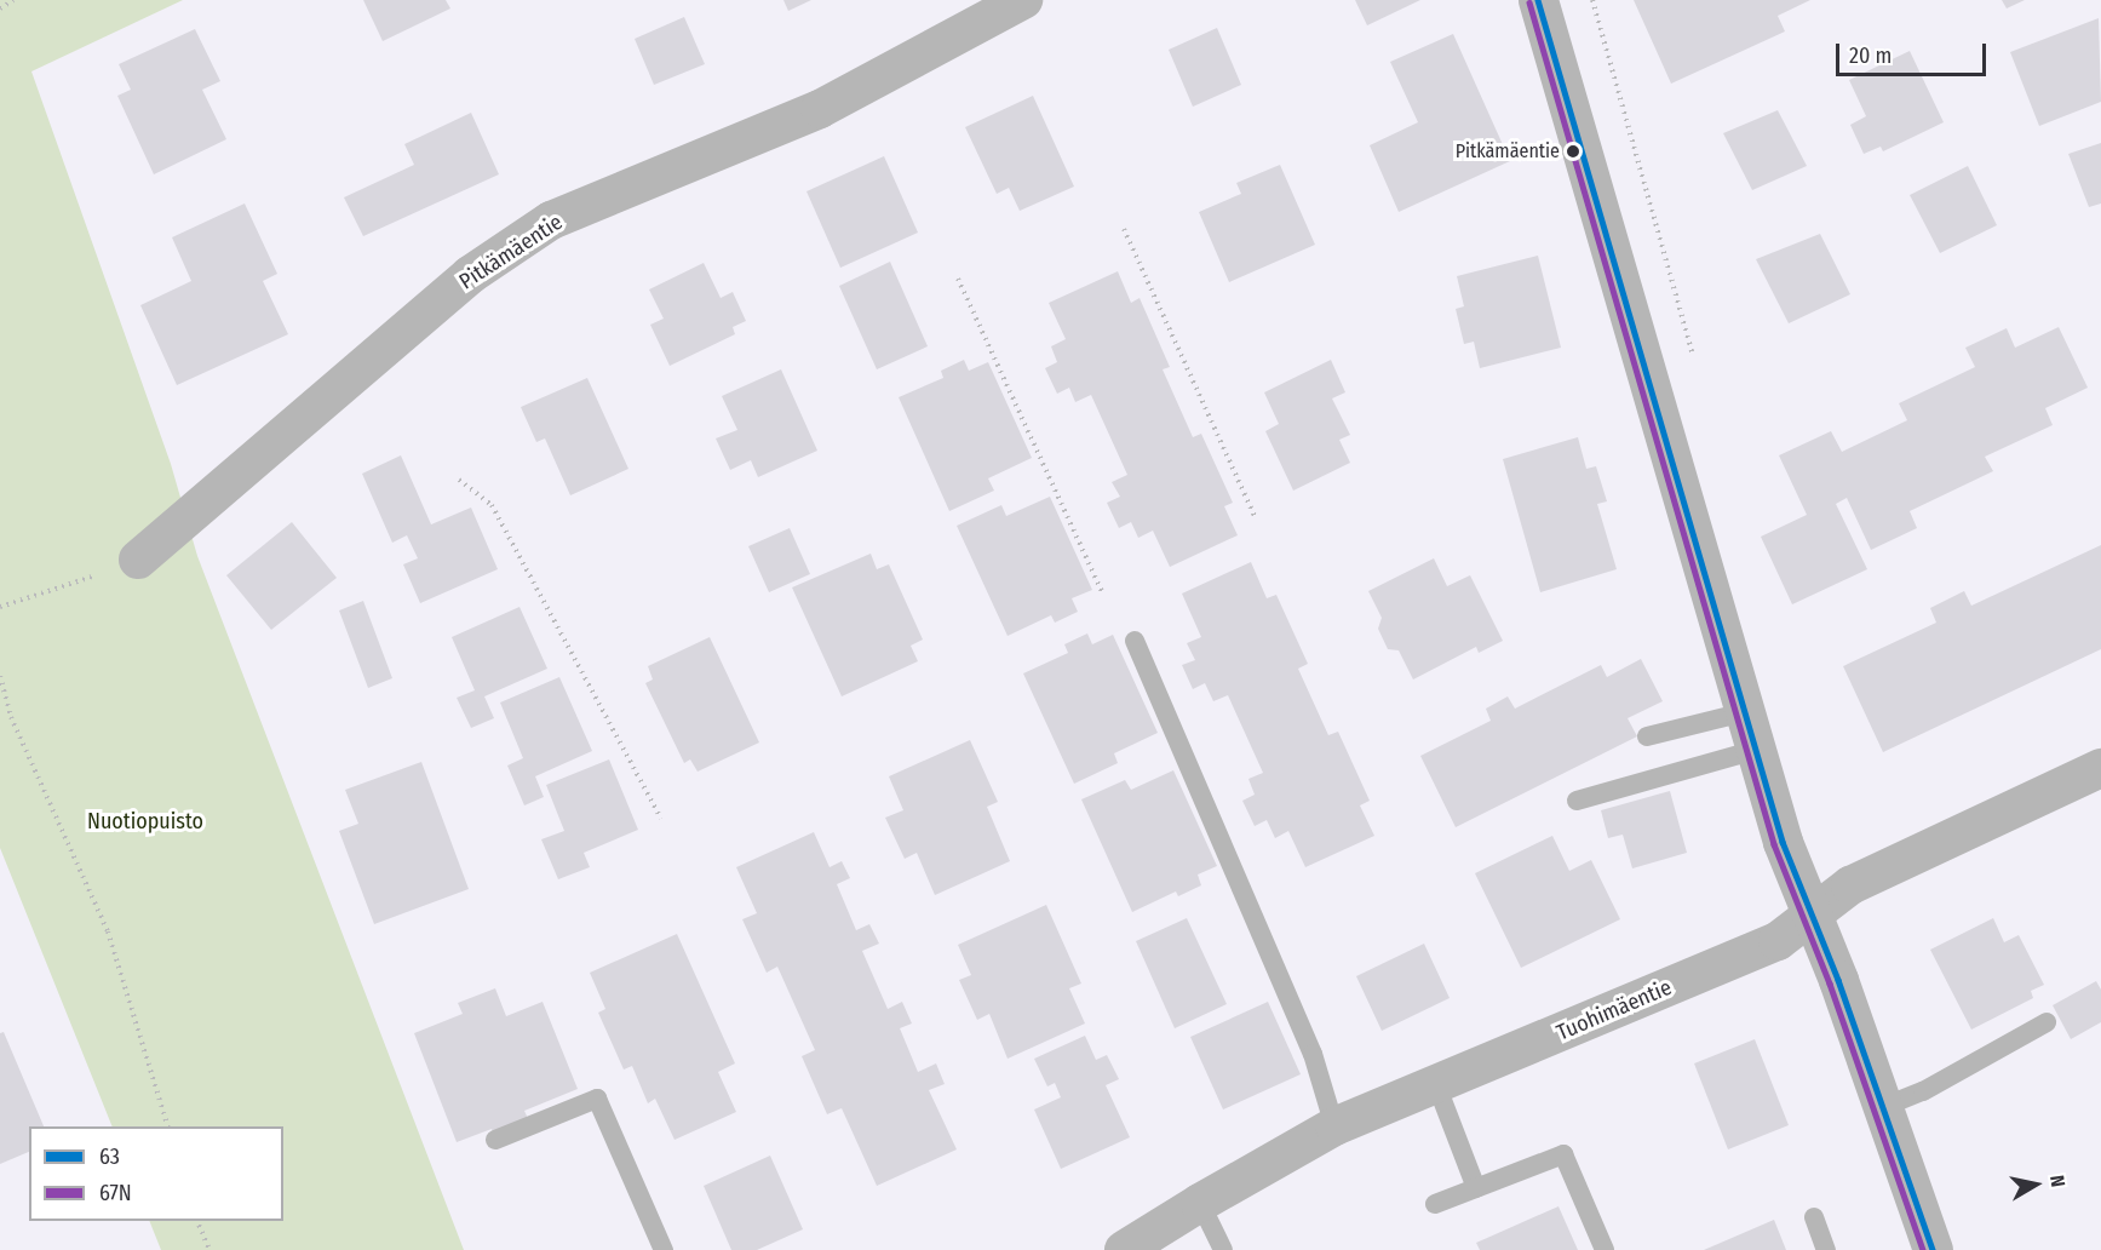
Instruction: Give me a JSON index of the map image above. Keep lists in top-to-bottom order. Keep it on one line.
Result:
{"streets":{"street":["Pitkämäentie","Tuohimäentie"]},"parks":["Nuotiopuisto"],"places":["Pitkämäentie"],"lines":["transit line 63","transit line 67N"],"legend":["63","67N"],"scale_bar":"20 m","north":"right"}
